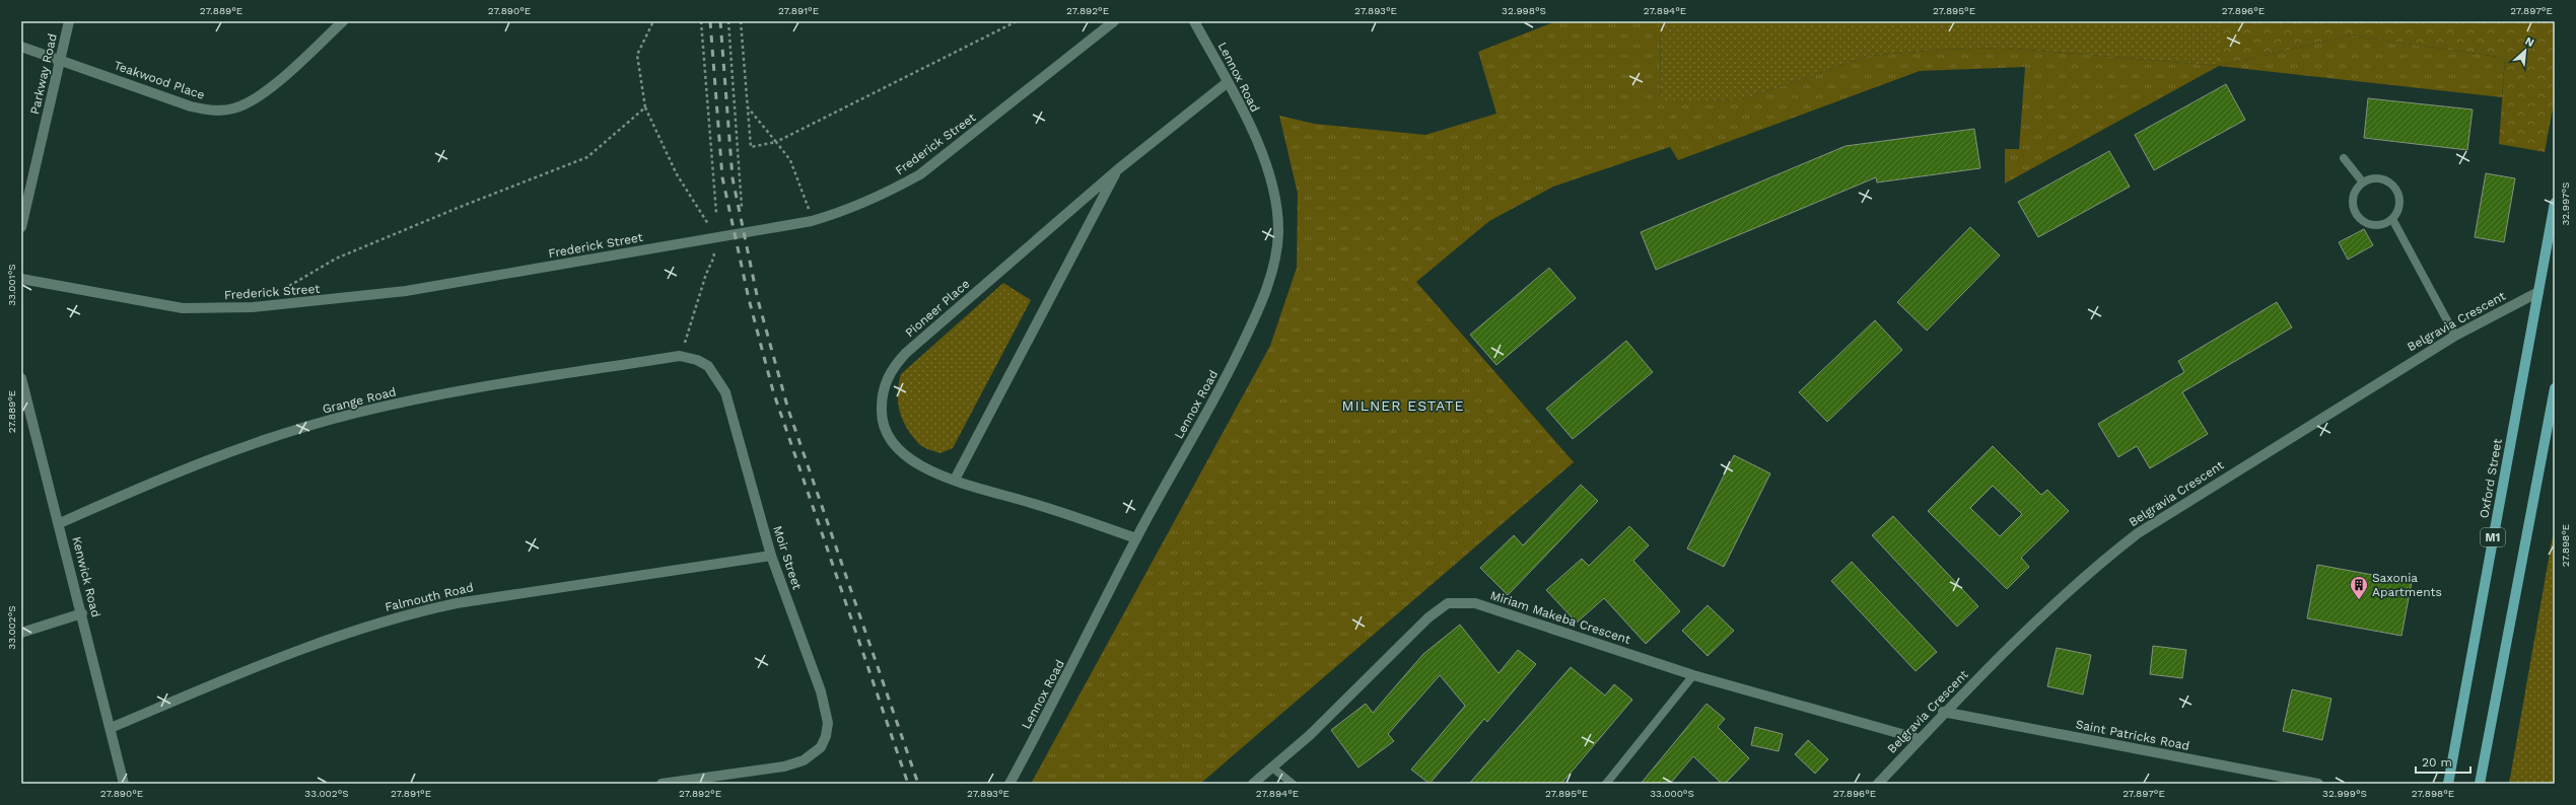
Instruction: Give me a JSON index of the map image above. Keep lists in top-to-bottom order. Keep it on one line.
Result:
{"streets":{"main road":["Oxford Street","M1"],"street":["Parkway Road","Lennox Road","Teakwood Place","Frederick Street","Pioneer Place","Belgravia Crescent","Grange Road","Moir Street","Kenwick Road","Falmouth Road","Miriam Makeba Crescent","Saint Patricks Road"]},"crossings":[["Parkway Road","Teakwood Place"],["Lennox Road","Pioneer Place"],["Belgravia Crescent","Oxford Street"],["Belgravia Crescent","Miriam Makeba Crescent"],["Belgravia Crescent","Saint Patricks Road"],["Grange Road","Moir Street"],["Grange Road","Kenwick Road"],["Moir Street","Falmouth Road"],["Kenwick Road","Falmouth Road"]],"districts":["MILNER ESTATE"],"places":{"building":["Saxonia Apartments"]},"scale_bar":"20 m","north":"top right","coordinates":["27.889°E","27.890°E","27.891°E","27.892°E","27.893°E","32.998°S","27.894°E","27.895°E","27.896°E","27.897°E","32.997°S","33.001°S","27.898°E","33.002°S","33.000°S","32.999°S"]}
